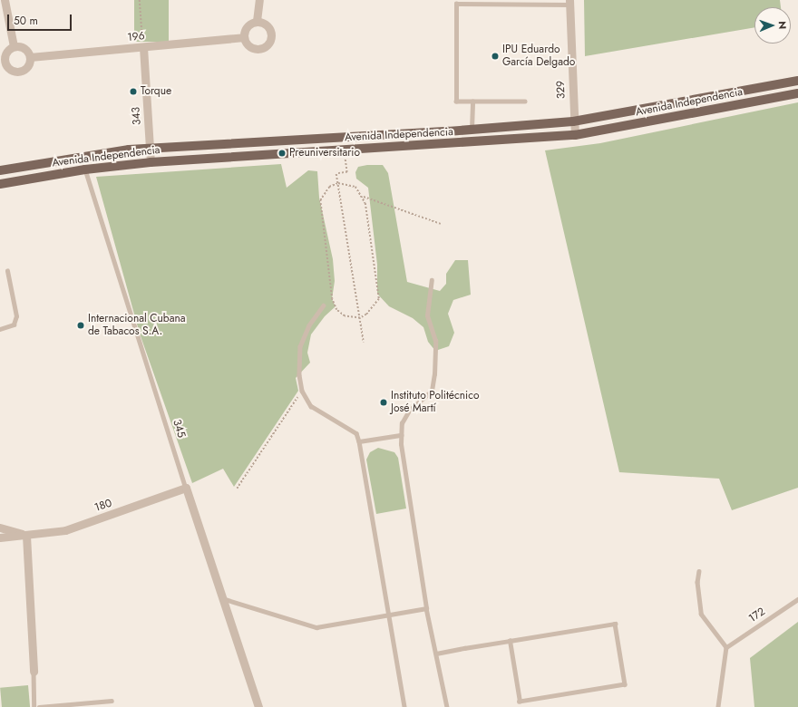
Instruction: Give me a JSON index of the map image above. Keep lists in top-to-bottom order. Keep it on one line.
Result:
{"streets":{"main road":["Avenida Independencia"],"street":["196","329","343","345","180"],"lane":["172"]},"crossings":[["196","343"],["329","Avenida Independencia"],["Avenida Independencia","343"],["Avenida Independencia","345"],["345","180"]],"places":["IPU Eduardo García Delgado","Torque","Preuniversitario","Internacional Cubana de Tabacos S.A.","Instituto Politécnico José Martí"],"scale_bar":"50 m","north":"right"}
